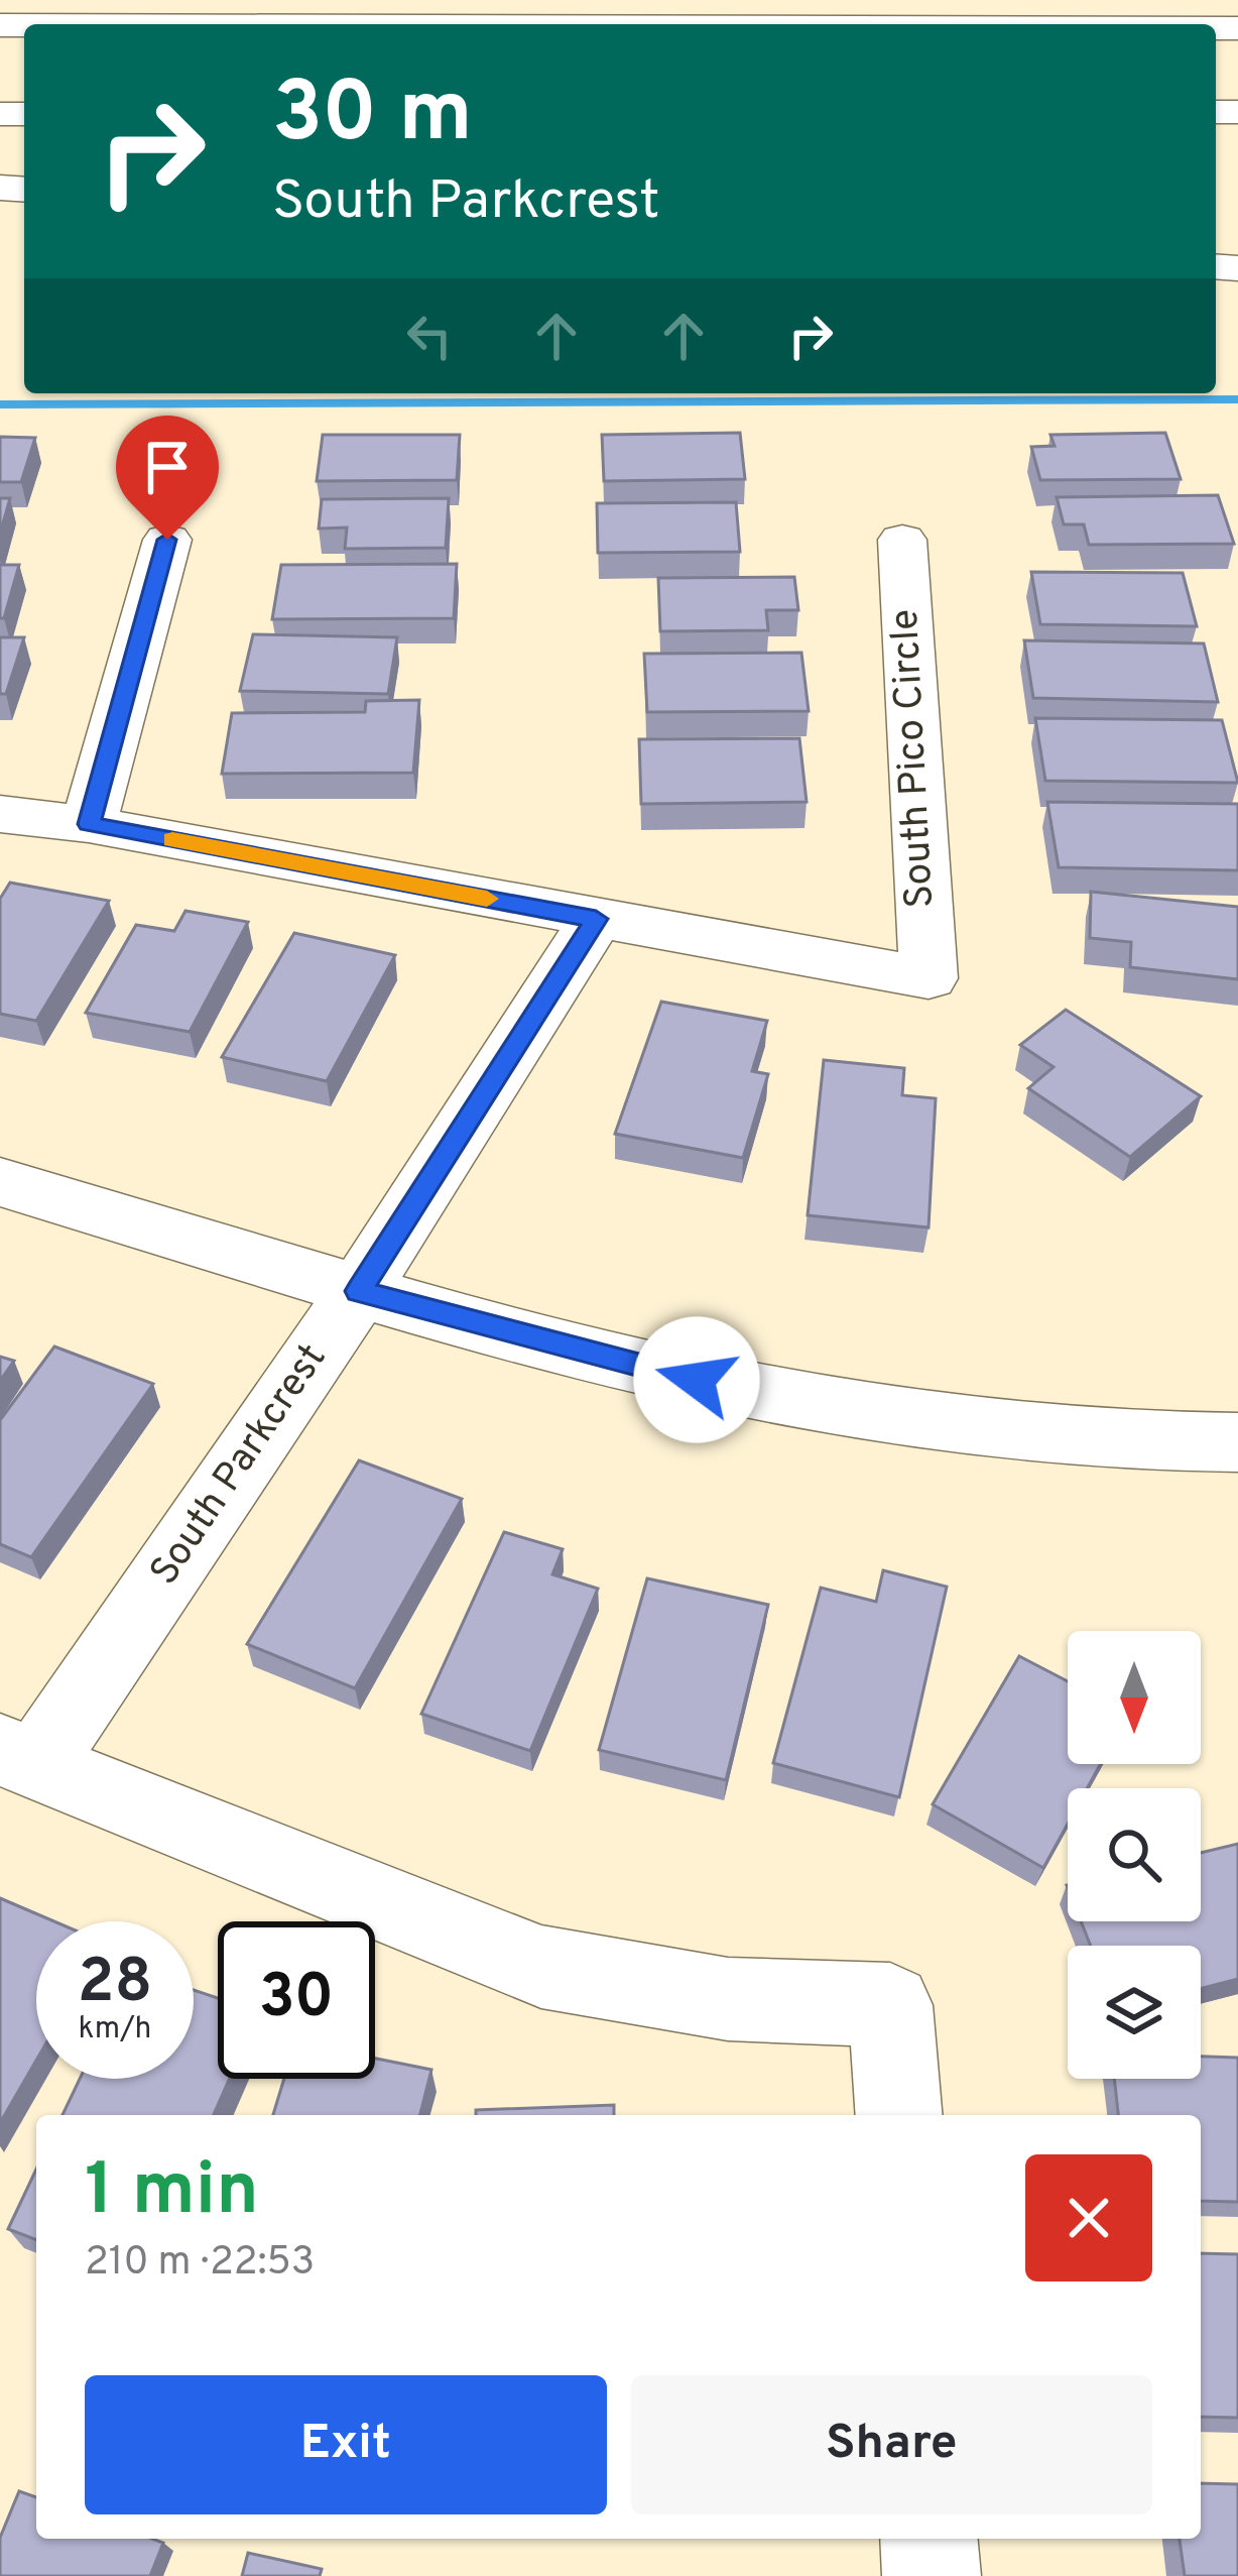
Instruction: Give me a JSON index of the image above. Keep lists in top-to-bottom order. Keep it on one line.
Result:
{"streets":{"main road":["South Pico Circle","South Parkcrest"]},"crossings":[["South Pico Circle","South Parkcrest"]],"north":"bottom","page":{"turn":["30 m","South Parkcrest"],"speed":"28 km/h","limit":"30","heading":["1 min","210 m · 22:53"],"buttons":["Exit","Share"]}}
